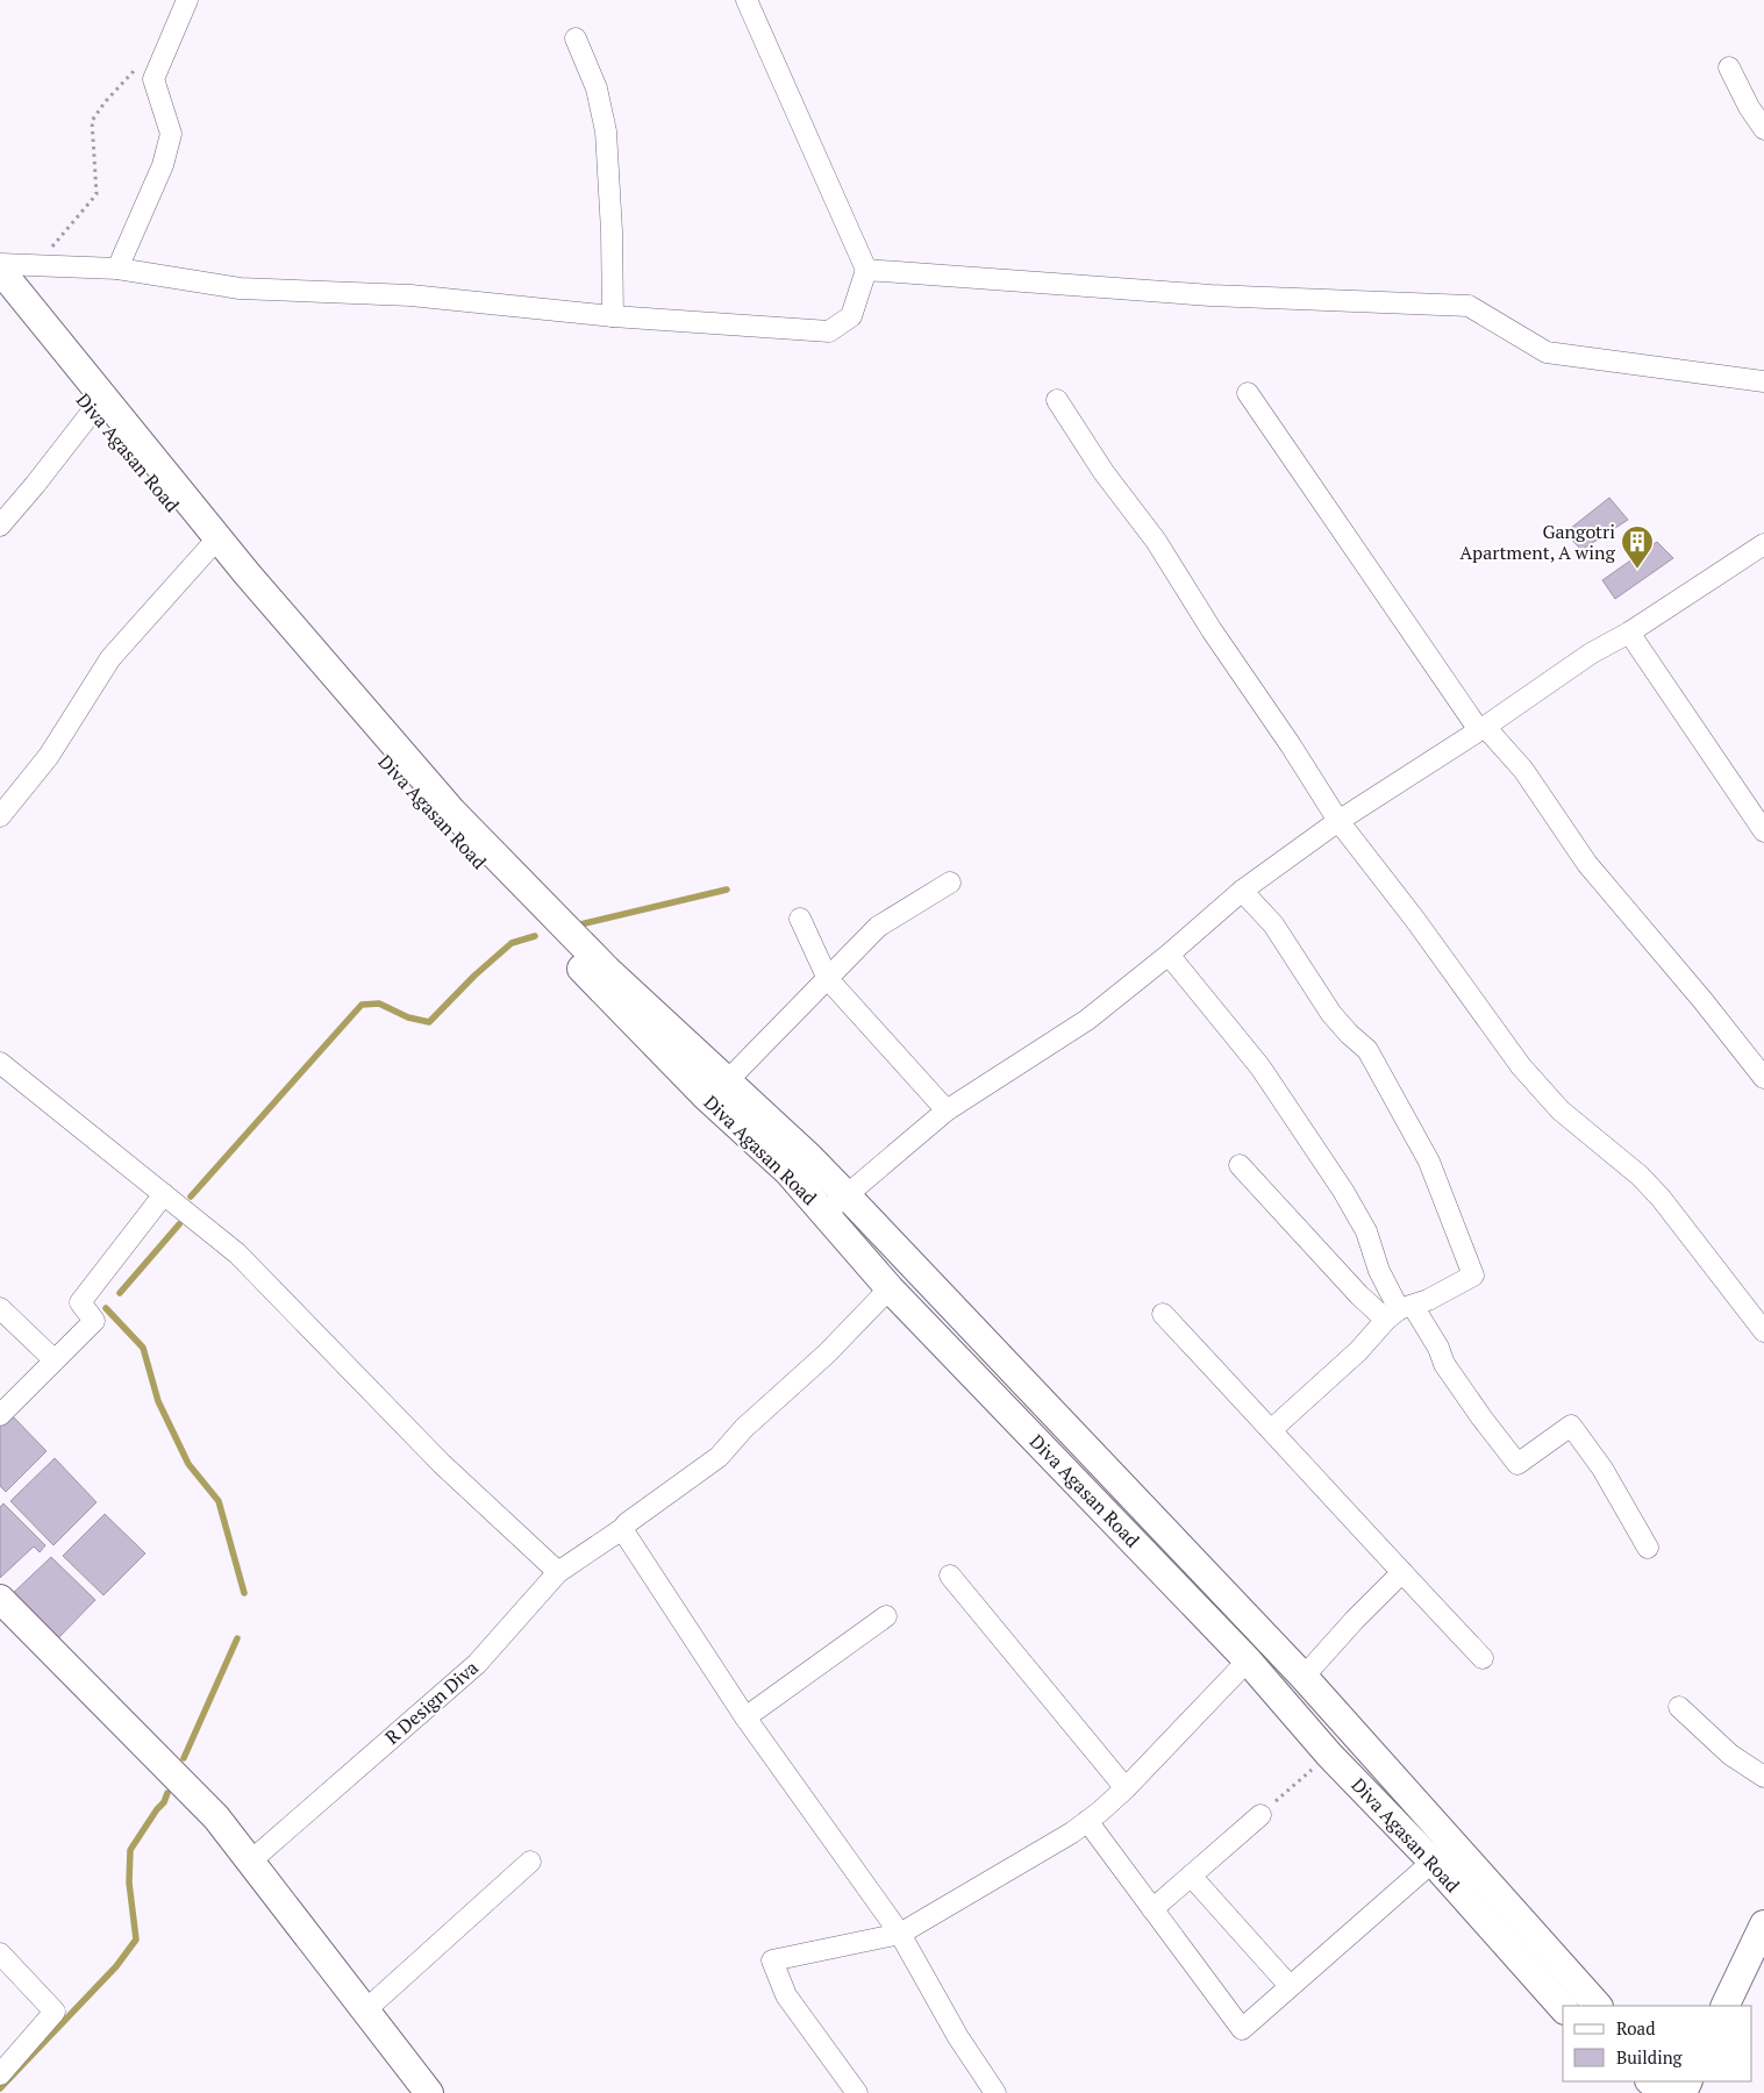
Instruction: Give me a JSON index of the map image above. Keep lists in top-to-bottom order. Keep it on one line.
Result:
{"streets":{"street":["Diva Agasan Road","R Design Diva"]},"crossings":[["Diva Agasan Road","R Design Diva"]],"places":{"building":["Gangotri Apartment, A wing"]},"legend":["Road","Building"]}
